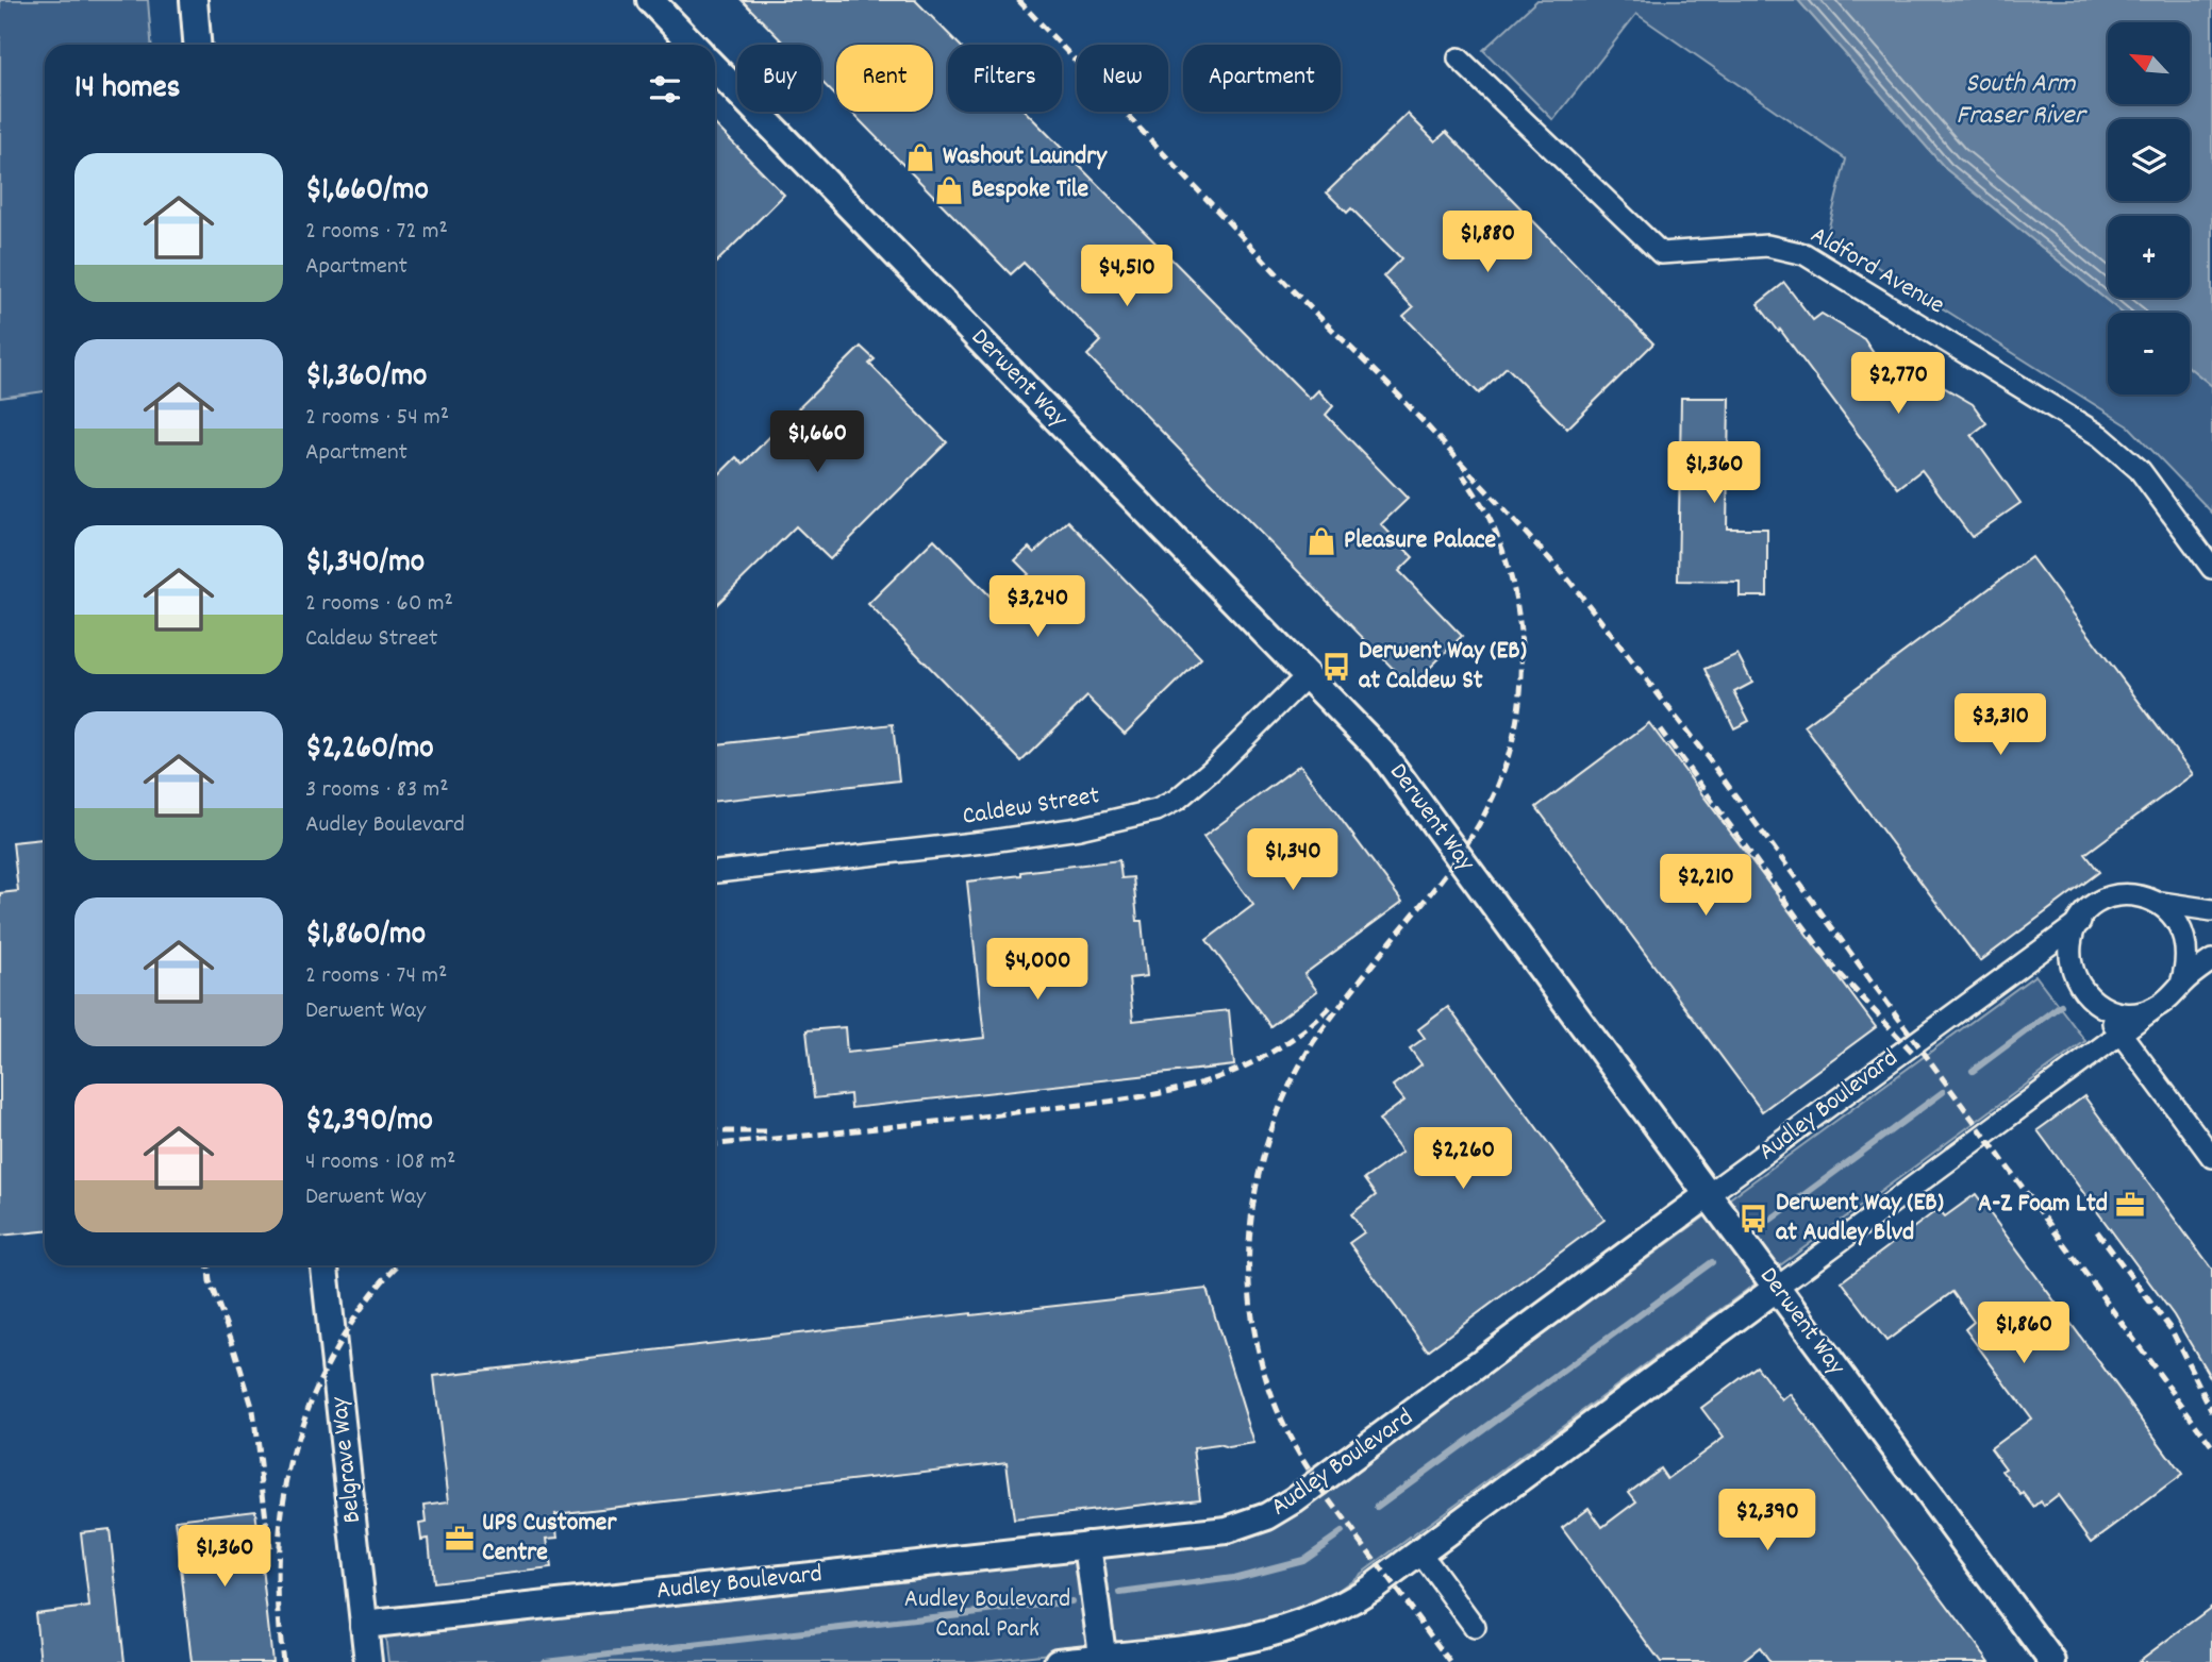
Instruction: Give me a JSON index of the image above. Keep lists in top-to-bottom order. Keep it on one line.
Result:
{"streets":{"street":["Aldford Avenue","Derwent Way","Caldew Street","Audley Boulevard","Belgrave Way"]},"crossings":[["Derwent Way","Caldew Street"],["Derwent Way","Audley Boulevard"],["Audley Boulevard","Belgrave Way"]],"water":["South Arm Fraser River"],"parks":["Audley Boulevard Canal Park"],"places":{"shop":["Washout Laundry","Bespoke Tile","Pleasure Palace"],"bus stop":["Derwent Way (EB) at Caldew St","Derwent Way (EB) at Audley Blvd"],"office":["A-Z Foam Ltd","UPS Customer Centre"]},"north":"top left","page":{"map_buttons":["+","−"],"chip":["Buy","Rent","Filters","New","Apartment"],"heading":"14 homes","list":[{"name":"$1,660/mo","note":"2 rooms · 72 m² · Apartment"},{"name":"$1,360/mo","note":"2 rooms · 54 m² · Apartment"},{"name":"$1,340/mo","note":"2 rooms · 60 m² · Caldew Street"},{"name":"$2,260/mo","note":"3 rooms · 83 m² · Audley Boulevard"},{"name":"$1,860/mo","note":"2 rooms · 74 m² · Derwent Way"},{"name":"$2,390/mo","note":"4 rooms · 108 m² · Derwent Way"}],"price":["$1,880","$4,510","$2,770","$1,660","$1,360","$3,240","$3,310","$1,340","$2,210","$4,000","$2,260","$1,860","$2,390","$1,360"]}}
